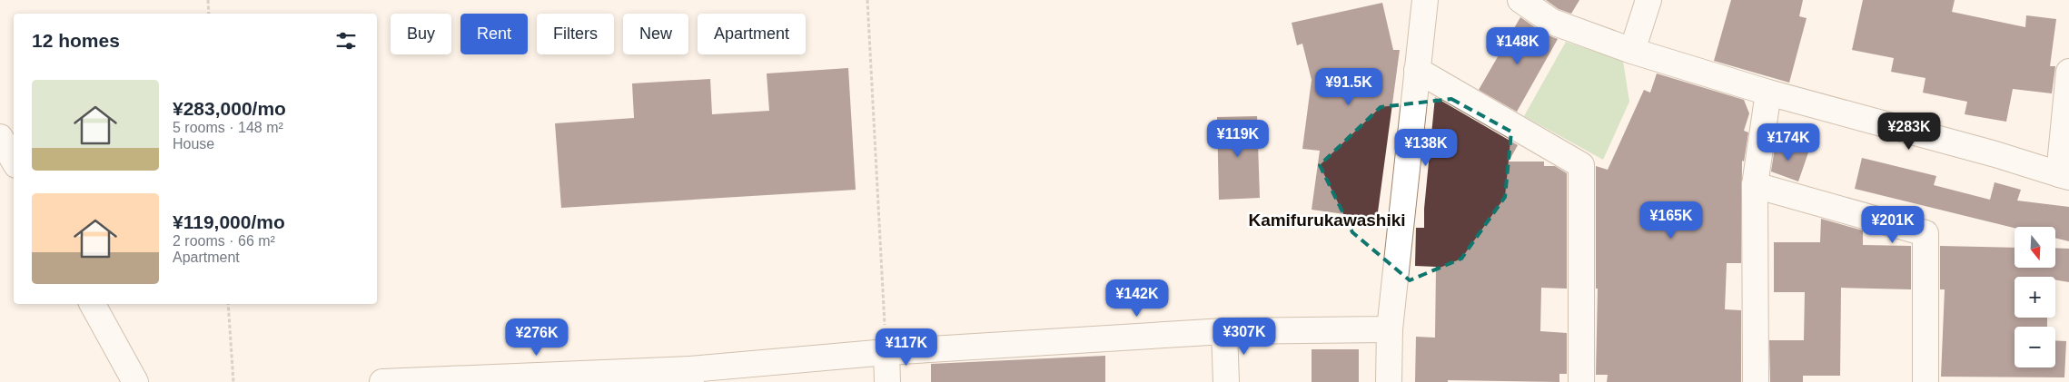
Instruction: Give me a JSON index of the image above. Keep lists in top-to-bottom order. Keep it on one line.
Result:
{"districts":["Kamifurukawashiki"],"north":"bottom","page":{"chip":["Buy","Rent","Filters","New","Apartment"],"heading":"12 homes","price":["¥148K","¥91.5K","¥283K","¥119K","¥174K","¥138K","¥165K","¥201K","¥142K","¥307K","¥276K","¥117K"],"list":[{"name":"¥283,000/mo","note":"5 rooms · 148 m² · House"},{"name":"¥119,000/mo","note":"2 rooms · 66 m² · Apartment"}],"map_buttons":["+","−"]}}
